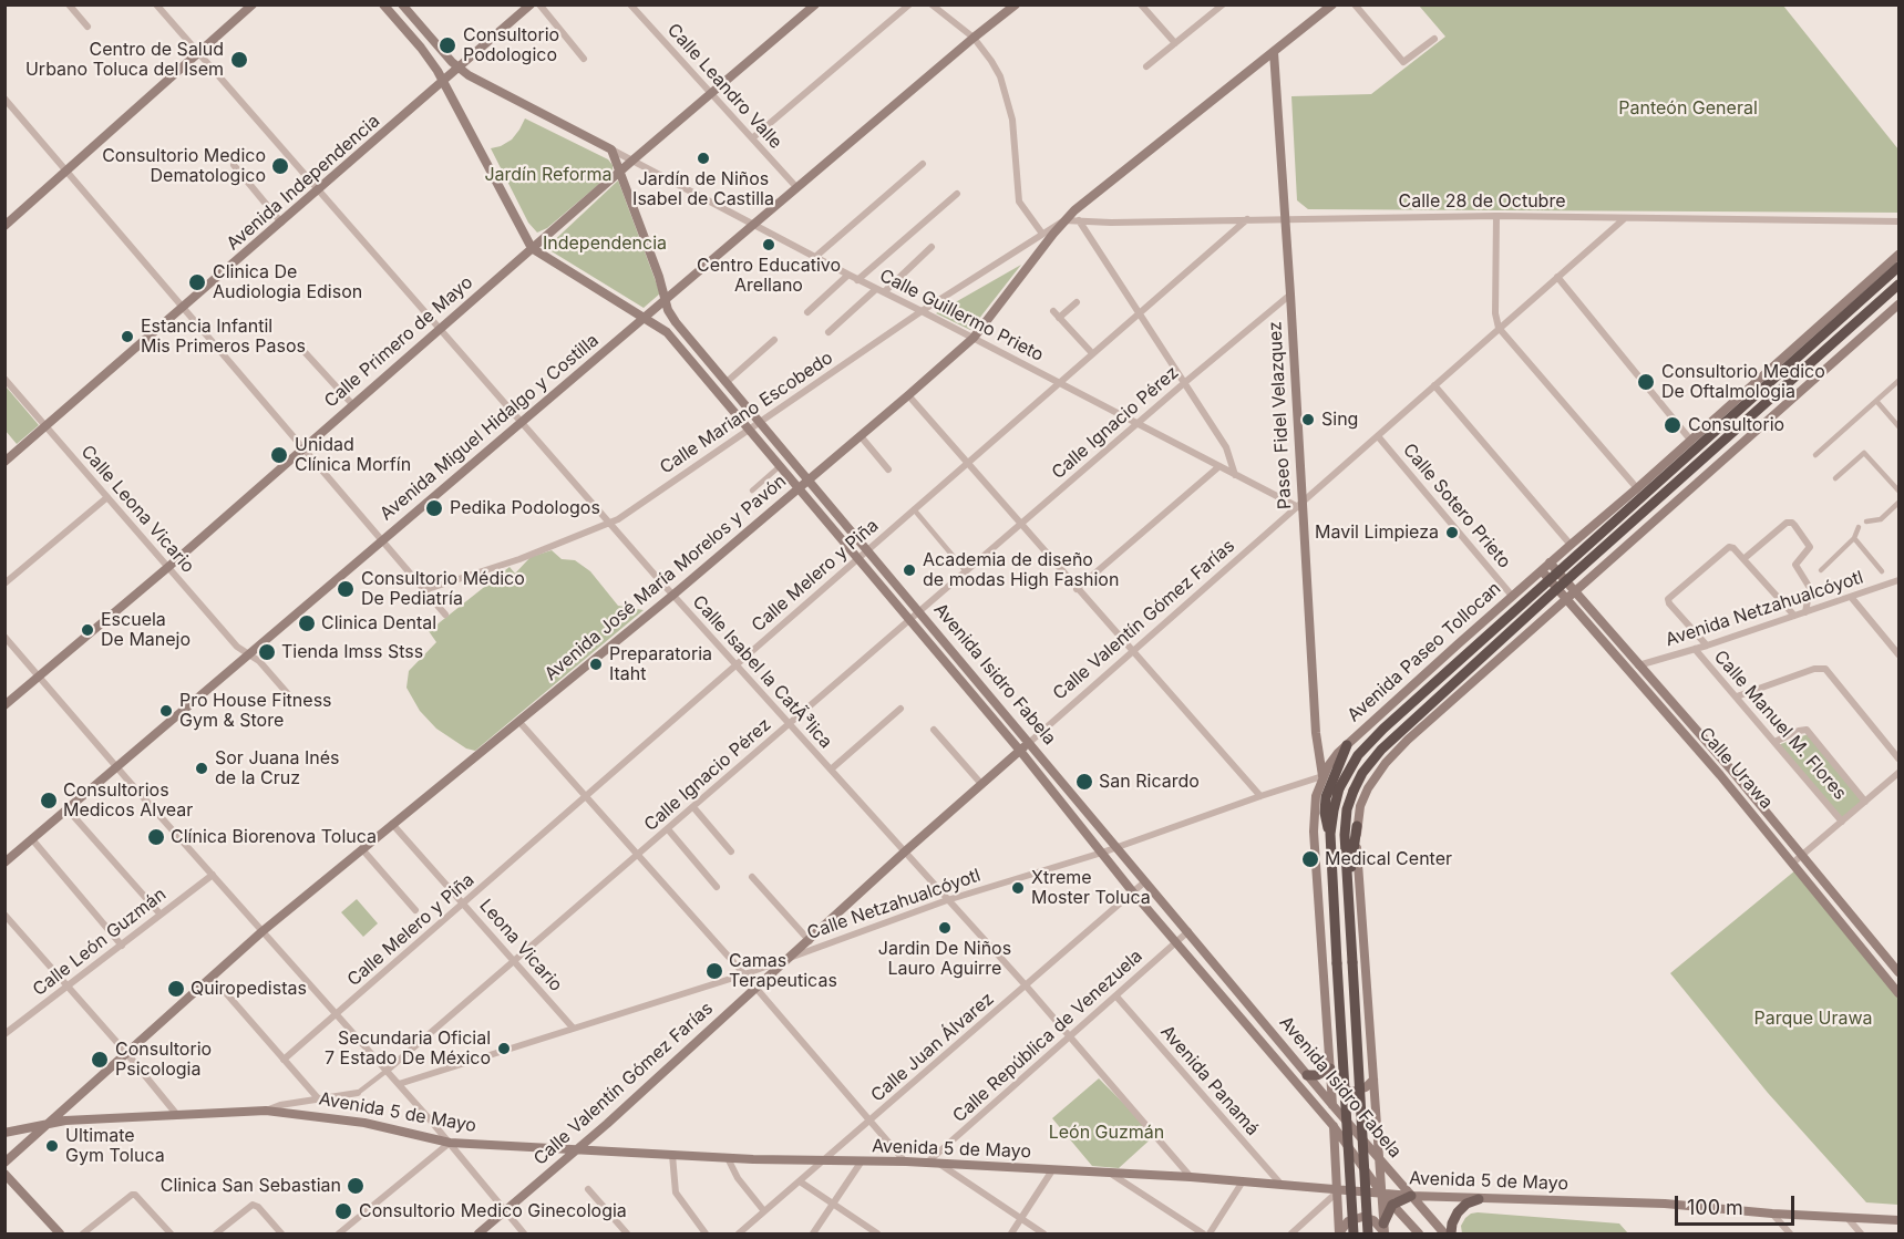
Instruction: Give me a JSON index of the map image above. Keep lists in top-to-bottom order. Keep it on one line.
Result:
{"streets":{"highway":["Avenida Paseo Tollocan"],"main road":["Avenida Independencia","Calle Primero de Mayo","Paseo Fidel Velazquez","Avenida Miguel Hidalgo y Costilla","Avenida José María Morelos y Pavón","Calle Valentín Gómez Farías","Avenida Isidro Fabela","Calle Urawa","Avenida 5 de Mayo"],"street":["Calle Leandro Valle","Calle 28 de Octubre","Calle Guillermo Prieto","Calle Mariano Escobedo","Calle Ignacio Pérez","Calle Sotero Prieto","Calle Leona Vicario","Calle Melero y Piña","Avenida Netzahualcóyotl","Calle Isabel la CatÃ³lica","Calle Manuel M. Flores","Calle Netzahualcóyotl","Calle León Guzmán","Leona Vicario","Calle República de Venezuela","Calle Juan Álvarez","Avenida Panamá"]},"crossings":[["Calle Leandro Valle","Calle Primero de Mayo"],["Calle Leandro Valle","Avenida Miguel Hidalgo y Costilla"],["Avenida Independencia","Calle Leona Vicario"],["Avenida Independencia","Calle Isabel la CatÃ³lica"],["Calle 28 de Octubre","Calle Mariano Escobedo"],["Calle 28 de Octubre","Paseo Fidel Velazquez"],["Calle 28 de Octubre","Calle Melero y Piña"],["Calle 28 de Octubre","Avenida José María Morelos y Pavón"],["Calle 28 de Octubre","Calle Valentín Gómez Farías"],["Calle Guillermo Prieto","Calle Primero de Mayo"],["Calle Guillermo Prieto","Calle Mariano Escobedo"],["Calle Guillermo Prieto","Paseo Fidel Velazquez"],["Calle Guillermo Prieto","Calle Ignacio Pérez"],["Calle Guillermo Prieto","Avenida Miguel Hidalgo y Costilla"],["Calle Guillermo Prieto","Calle Melero y Piña"],["Calle Guillermo Prieto","Avenida José María Morelos y Pavón"],["Calle Guillermo Prieto","Calle Valentín Gómez Farías"],["Calle Guillermo Prieto","Avenida Isidro Fabela"],["Calle Primero de Mayo","Calle Leona Vicario"],["Calle Primero de Mayo","Calle Isabel la CatÃ³lica"],["Calle Primero de Mayo","Avenida Isidro Fabela"],["Calle Mariano Escobedo","Avenida José María Morelos y Pavón"],["Calle Mariano Escobedo","Calle Isabel la CatÃ³lica"],["Calle Mariano Escobedo","Avenida Isidro Fabela"],["Paseo Fidel Velazquez","Calle Ignacio Pérez"],["Paseo Fidel Velazquez","Avenida José María Morelos y Pavón"],["Paseo Fidel Velazquez","Calle Valentín Gómez Farías"],["Paseo Fidel Velazquez","Avenida Paseo Tollocan"],["Paseo Fidel Velazquez","Calle Netzahualcóyotl"],["Calle Ignacio Pérez","Calle Isabel la CatÃ³lica"],["Calle Ignacio Pérez","Avenida Isidro Fabela"],["Calle Ignacio Pérez","Leona Vicario"],["Avenida Miguel Hidalgo y Costilla","Calle Leona Vicario"],["Avenida Miguel Hidalgo y Costilla","Calle Isabel la CatÃ³lica"],["Avenida Miguel Hidalgo y Costilla","Avenida Isidro Fabela"],["Calle Sotero Prieto","Calle Valentín Gómez Farías"],["Calle Sotero Prieto","Avenida Paseo Tollocan"],["Calle Melero y Piña","Calle Isabel la CatÃ³lica"],["Calle Melero y Piña","Avenida Isidro Fabela"],["Calle Melero y Piña","Leona Vicario"],["Avenida José María Morelos y Pavón","Calle Isabel la CatÃ³lica"],["Avenida José María Morelos y Pavón","Avenida Isidro Fabela"],["Avenida José María Morelos y Pavón","Leona Vicario"],["Avenida José María Morelos y Pavón","Avenida 5 de Mayo"],["Avenida Netzahualcóyotl","Calle Manuel M. Flores"],["Avenida Netzahualcóyotl","Calle Urawa"],["Calle Valentín Gómez Farías","Calle Isabel la CatÃ³lica"],["Calle Valentín Gómez Farías","Avenida Isidro Fabela"],["Calle Valentín Gómez Farías","Calle Netzahualcóyotl"],["Calle Valentín Gómez Farías","Avenida 5 de Mayo"],["Avenida Paseo Tollocan","Avenida Isidro Fabela"],["Avenida Paseo Tollocan","Calle Urawa"],["Avenida Paseo Tollocan","Calle Netzahualcóyotl"],["Avenida Paseo Tollocan","Avenida 5 de Mayo"],["Calle Isabel la CatÃ³lica","Calle Netzahualcóyotl"],["Calle Isabel la CatÃ³lica","Calle República de Venezuela"],["Calle Isabel la CatÃ³lica","Calle Juan Álvarez"],["Calle Isabel la CatÃ³lica","Avenida 5 de Mayo"],["Avenida Isidro Fabela","Calle Netzahualcóyotl"],["Avenida Isidro Fabela","Calle República de Venezuela"],["Avenida Isidro Fabela","Calle Juan Álvarez"],["Avenida Isidro Fabela","Avenida 5 de Mayo"],["Calle Netzahualcóyotl","Leona Vicario"],["Calle República de Venezuela","Avenida Panamá"],["Calle República de Venezuela","Avenida 5 de Mayo"],["Calle Juan Álvarez","Avenida 5 de Mayo"],["Avenida Panamá","Avenida 5 de Mayo"]],"parks":["Panteón General","Jardín Reforma","Independencia","Parque Urawa","León Guzmán"],"places":["Consultorio Podologico","Centro de Salud Urbano Toluca del Isem","Jardín de Niños Isabel de Castilla","Consultorio Medico Dematologico","Centro Educativo Arellano","Clinica De Audiologia Edison","Estancia Infantil Mis Primeros Pasos","Consultorio Medico De Oftalmologia","Sing","Consultorio","Unidad Clínica Morfín","Pedika Podologos","Mavil Limpieza","Academia de diseño de modas High Fashion","Consultorio Médico De Pediatría","Clinica Dental","Escuela De Manejo","Tienda Imss Stss","Preparatoria Itaht","Pro House Fitness Gym & Store","Sor Juana Inés de la Cruz","San Ricardo","Consultorios Medicos Alvear","Clínica Biorenova Toluca","Medical Center","Xtreme Moster Toluca","Jardin De Niños Lauro Aguirre","Camas Terapeuticas","Quiropedistas","Secundaria Oficial 7 Estado De México","Consultorio Psicologia","Ultimate Gym Toluca","Clinica San Sebastian","Consultorio Medico Ginecologia"],"scale_bar":"100 m"}
